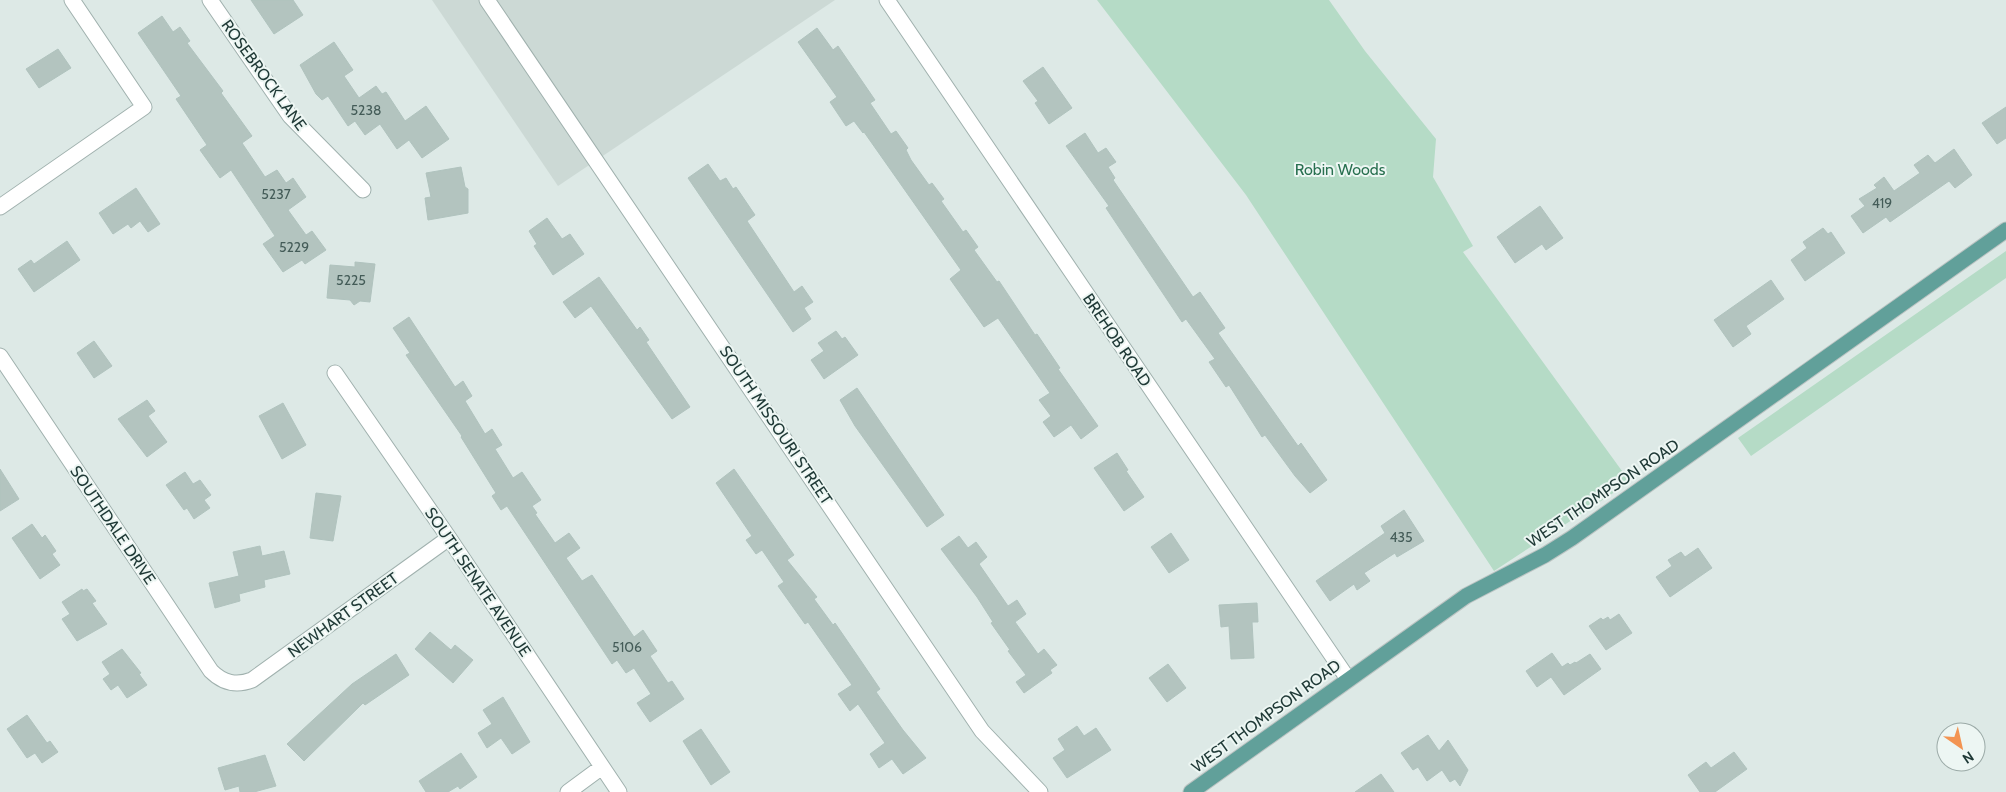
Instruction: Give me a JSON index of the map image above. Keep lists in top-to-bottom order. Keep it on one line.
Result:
{"streets":{"main road":["WEST THOMPSON ROAD"],"street":["ROSEBROCK LANE","BREHOB ROAD","SOUTH MISSOURI STREET","SOUTHDALE DRIVE","SOUTH SENATE AVENUE","NEWHART STREET"]},"crossings":[["BREHOB ROAD","WEST THOMPSON ROAD"],["SOUTHDALE DRIVE","NEWHART STREET"],["SOUTH SENATE AVENUE","NEWHART STREET"]],"parks":["Robin Woods"],"house_numbers":["5238","5237","419","5229","5225","435","5106"],"north":"bottom right"}
